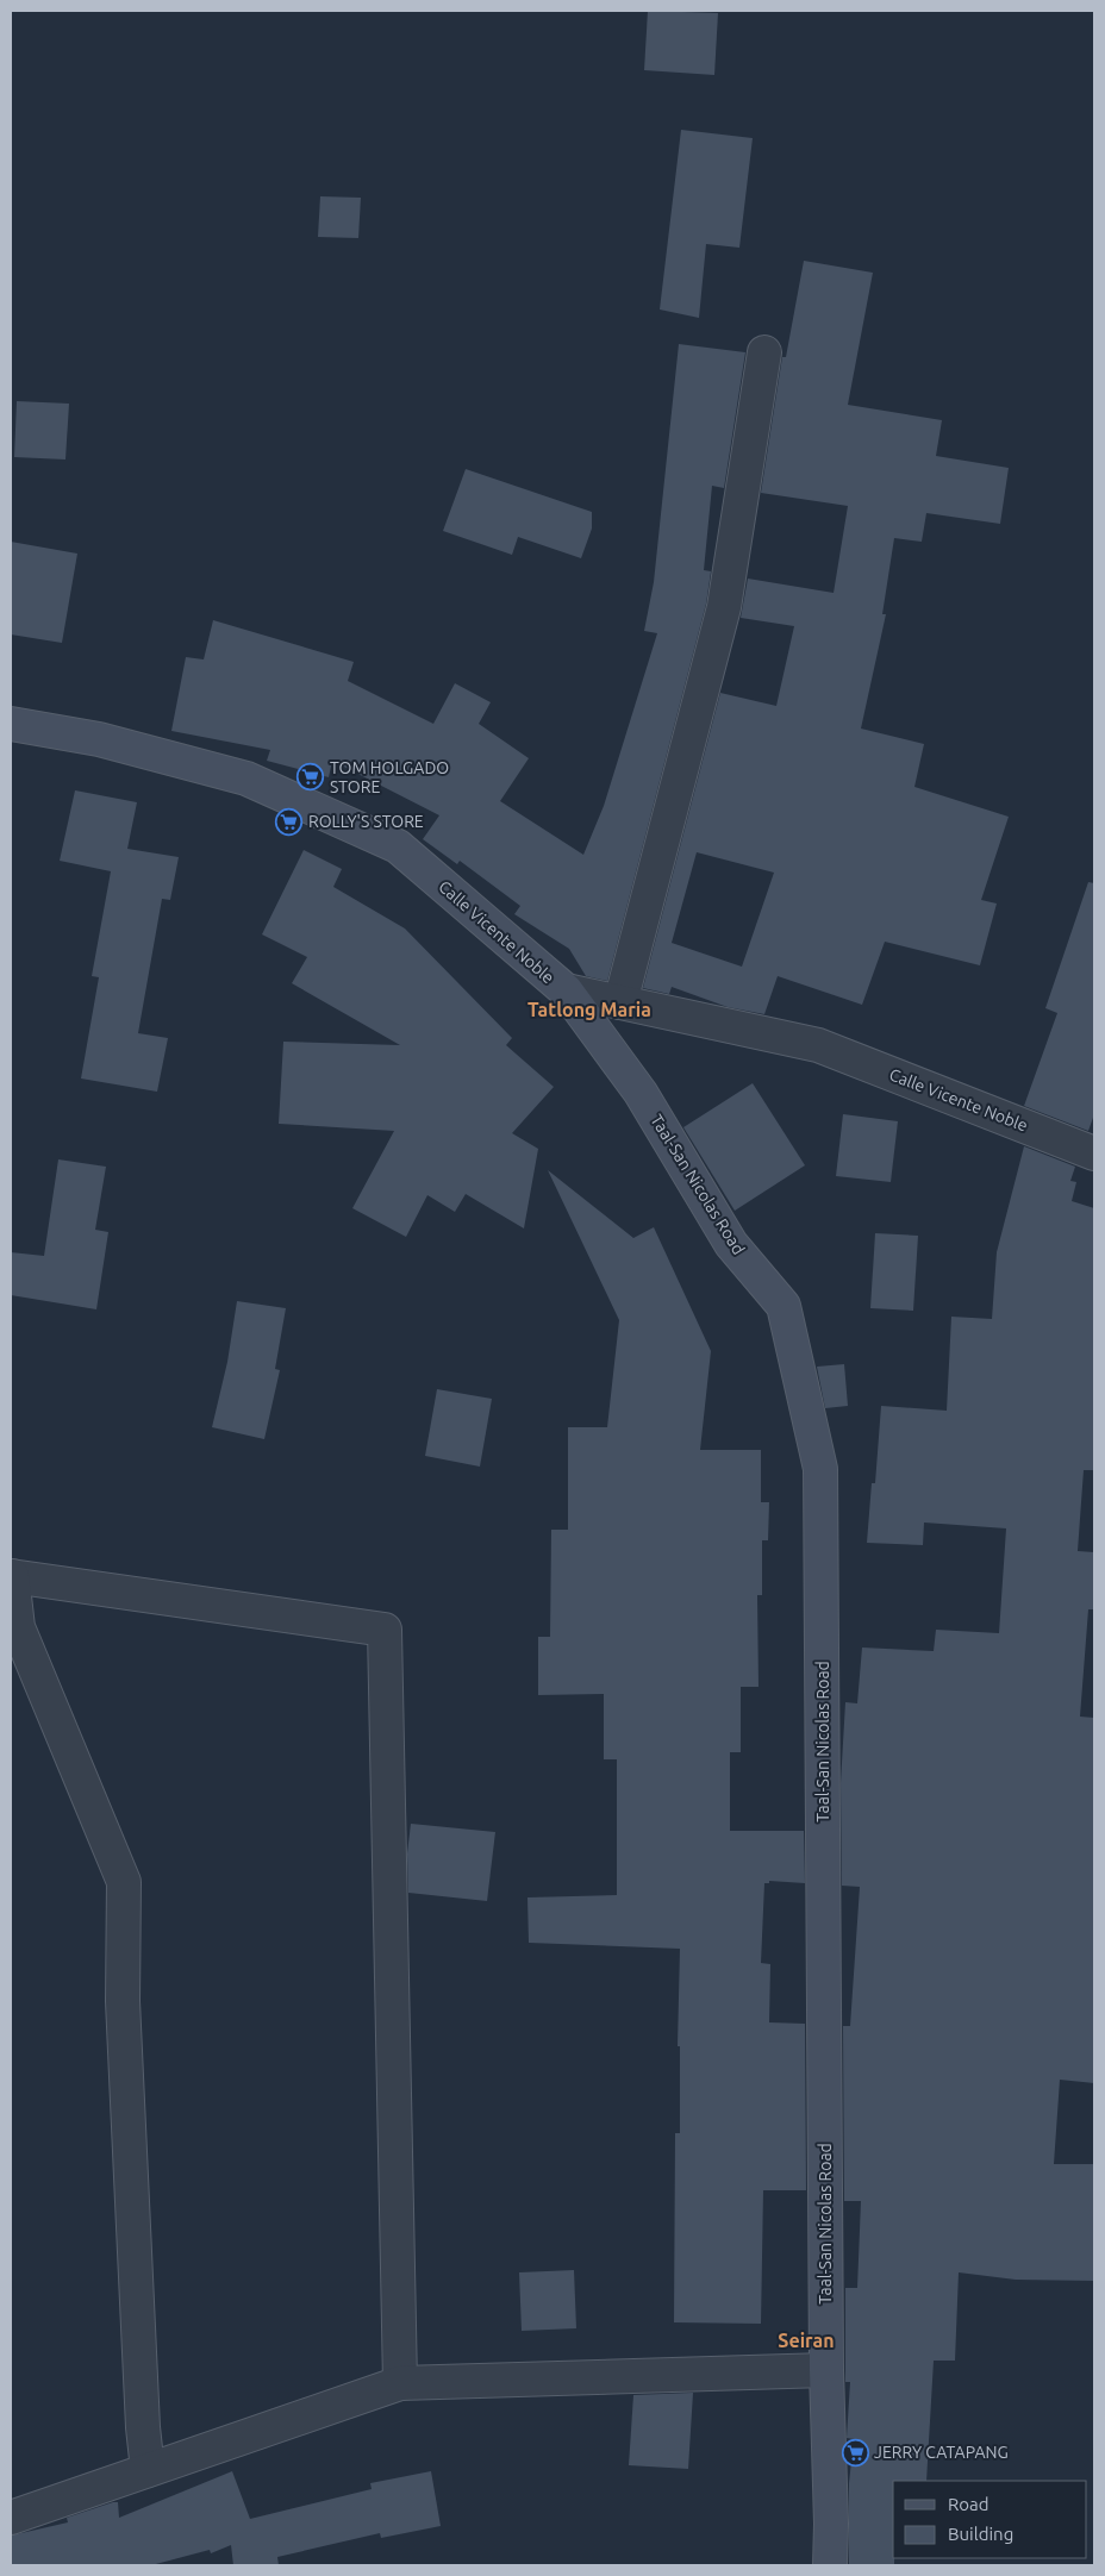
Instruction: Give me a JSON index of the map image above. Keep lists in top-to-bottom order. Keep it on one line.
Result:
{"streets":{"main road":["Calle Vicente Noble","Taal-San Nicolas Road"]},"crossings":[["Calle Vicente Noble","Taal-San Nicolas Road"]],"districts":["Tatlong Maria","Seiran"],"places":{"supermarket":["TOM HOLGADO STORE","ROLLY'S STORE","JERRY CATAPANG"]},"legend":["Road","Building"]}
